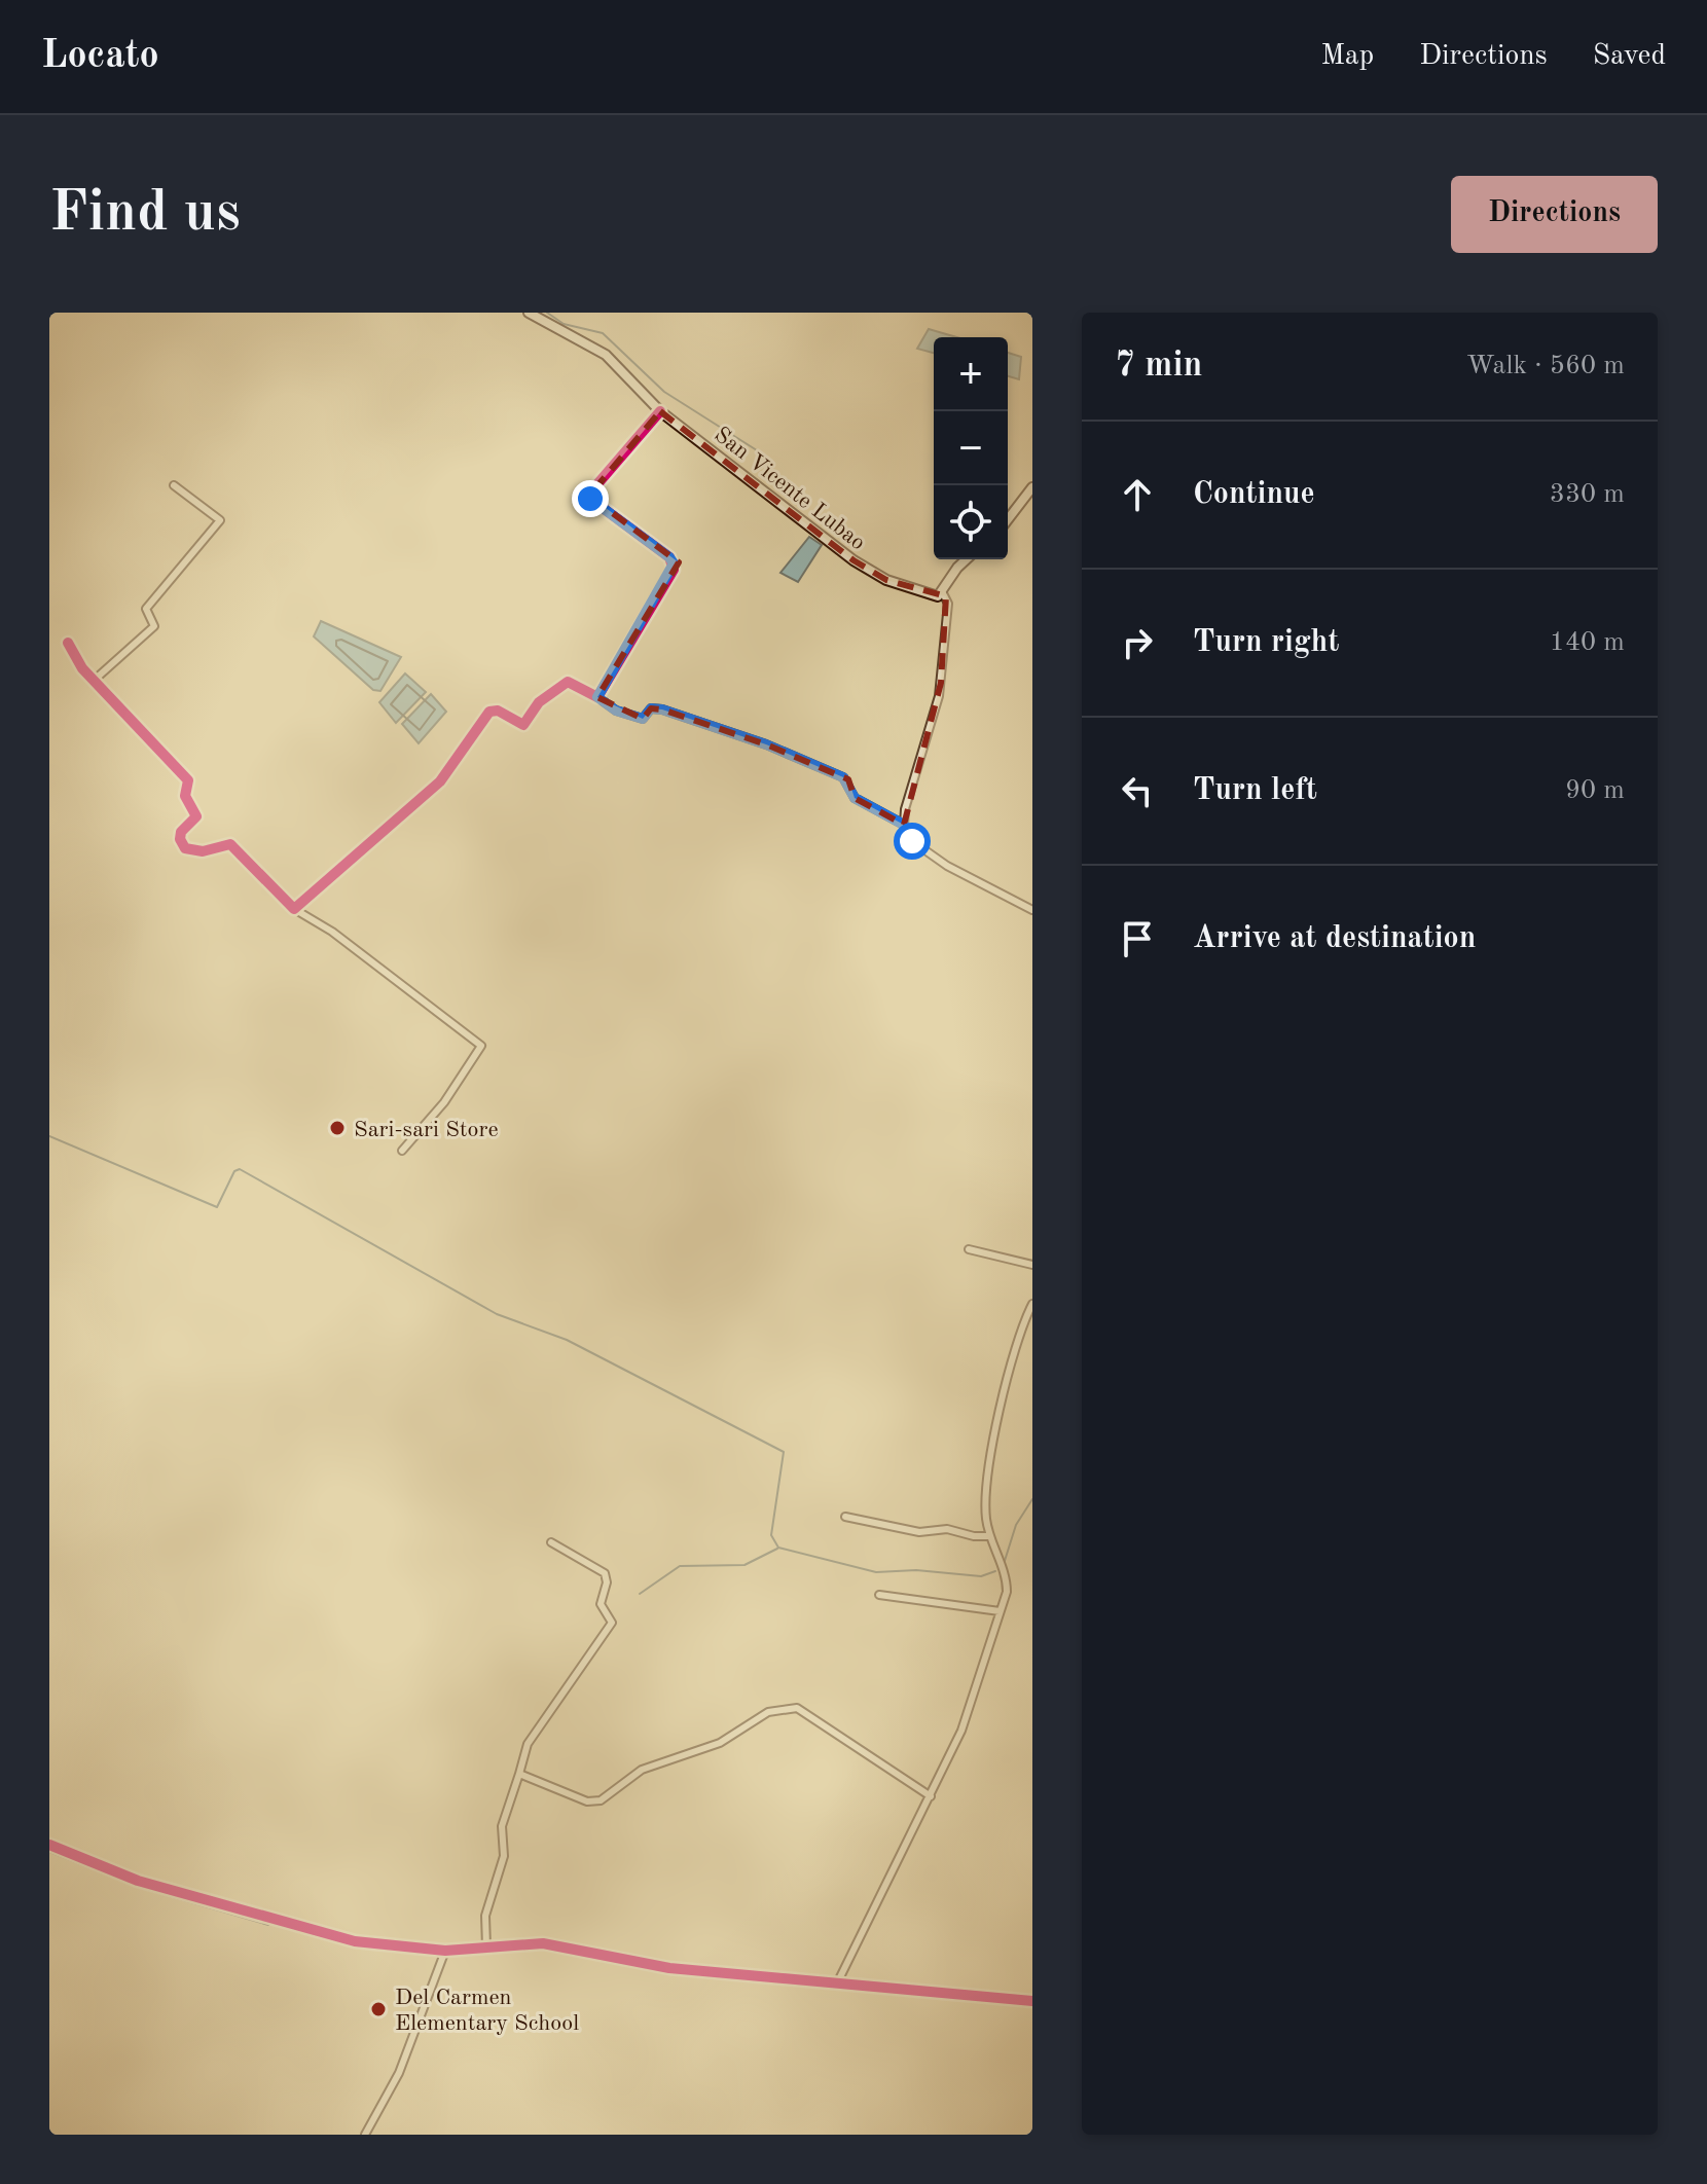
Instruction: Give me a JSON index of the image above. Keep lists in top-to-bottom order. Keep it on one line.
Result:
{"streets":{"street":["San Vicente Lubao"]},"places":["Sari-sari Store","Del Carmen Elementary School"],"page":{"header":"Locato","nav":["Map","Directions","Saved"],"buttons":"Directions","title":"Find us","heading":["7 min","Walk · 560 m"],"map_buttons":["+","−"],"list":[["Continue","330 m"],["Turn right","140 m"],["Turn left","90 m"],"Arrive at destination"]}}
